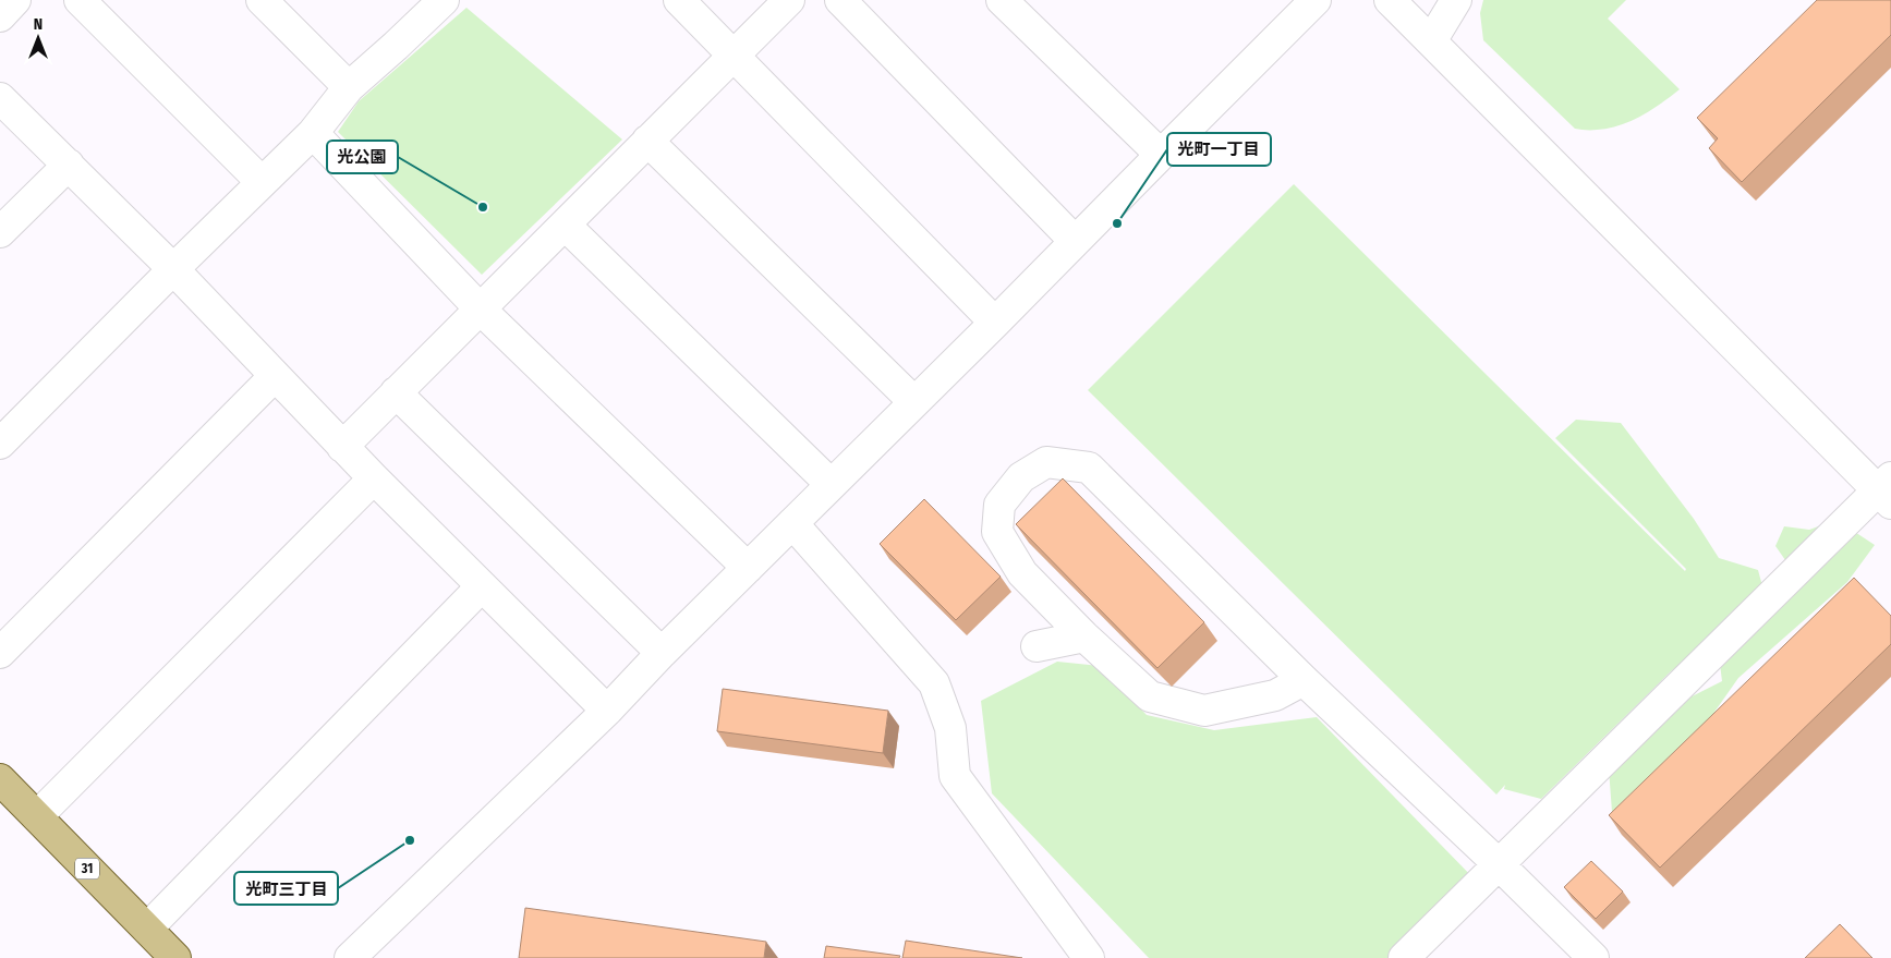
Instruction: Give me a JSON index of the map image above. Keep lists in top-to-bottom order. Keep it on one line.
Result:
{"streets":{"main road":["31"]},"places":["光公園","光町一丁目","光町三丁目"],"north":"top"}
